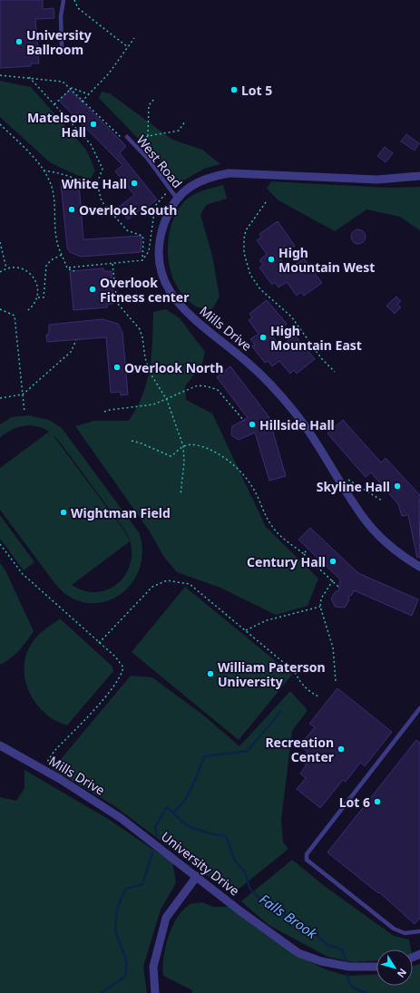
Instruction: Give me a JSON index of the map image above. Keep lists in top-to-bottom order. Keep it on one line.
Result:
{"streets":{"street":["Mills Drive","University Drive"],"lane":["West Road"]},"crossings":[["West Road","Mills Drive"],["Mills Drive","University Drive"]],"water":["Falls Brook"],"places":["University Ballroom","Lot 5","Matelson Hall","White Hall","Overlook South","High Mountain West","Overlook Fitness center","High Mountain East","Overlook North","Hillside Hall","Skyline Hall","Wightman Field","Century Hall","William Paterson University","Recreation Center","Lot 6"],"north":"bottom right"}
